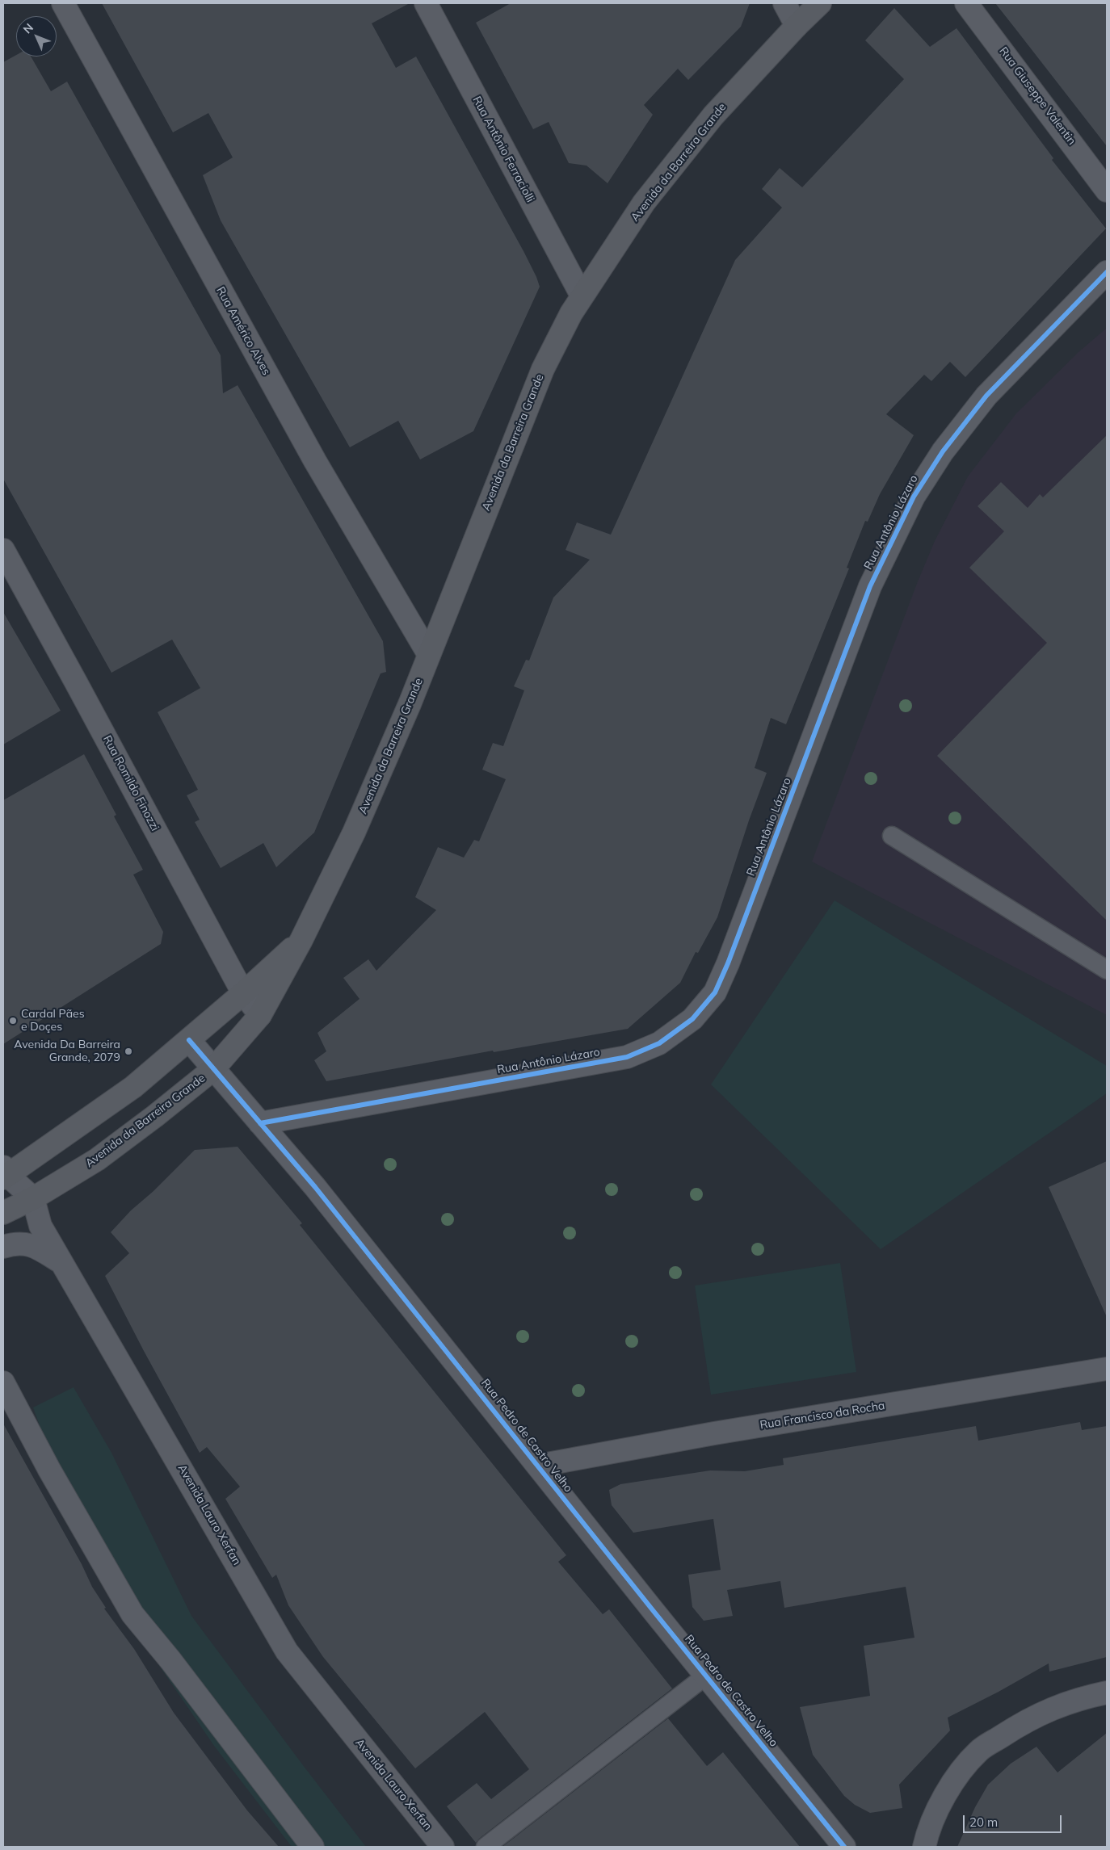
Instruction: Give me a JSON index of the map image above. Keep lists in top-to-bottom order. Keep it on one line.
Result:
{"streets":{"main road":["Avenida da Barreira Grande"],"street":["Rua Giuseppe Valentin","Rua Antônio Ferraciolli","Rua Américo Alves","Rua Antônio Lázaro","Rua Romildo Finozzi","Rua Francisco da Rocha","Rua Pedro de Castro Velho","Avenida Lauro Xerfan"]},"crossings":[["Rua Antônio Ferraciolli","Avenida da Barreira Grande"],["Avenida da Barreira Grande","Rua Américo Alves"],["Avenida da Barreira Grande","Rua Romildo Finozzi"],["Avenida da Barreira Grande","Rua Pedro de Castro Velho"],["Avenida da Barreira Grande","Avenida Lauro Xerfan"],["Rua Antônio Lázaro","Rua Pedro de Castro Velho"],["Rua Francisco da Rocha","Rua Pedro de Castro Velho"]],"places":["Cardal Pães e Doçes","Avenida Da Barreira Grande, 2079"],"scale_bar":"20 m","north":"top left"}
